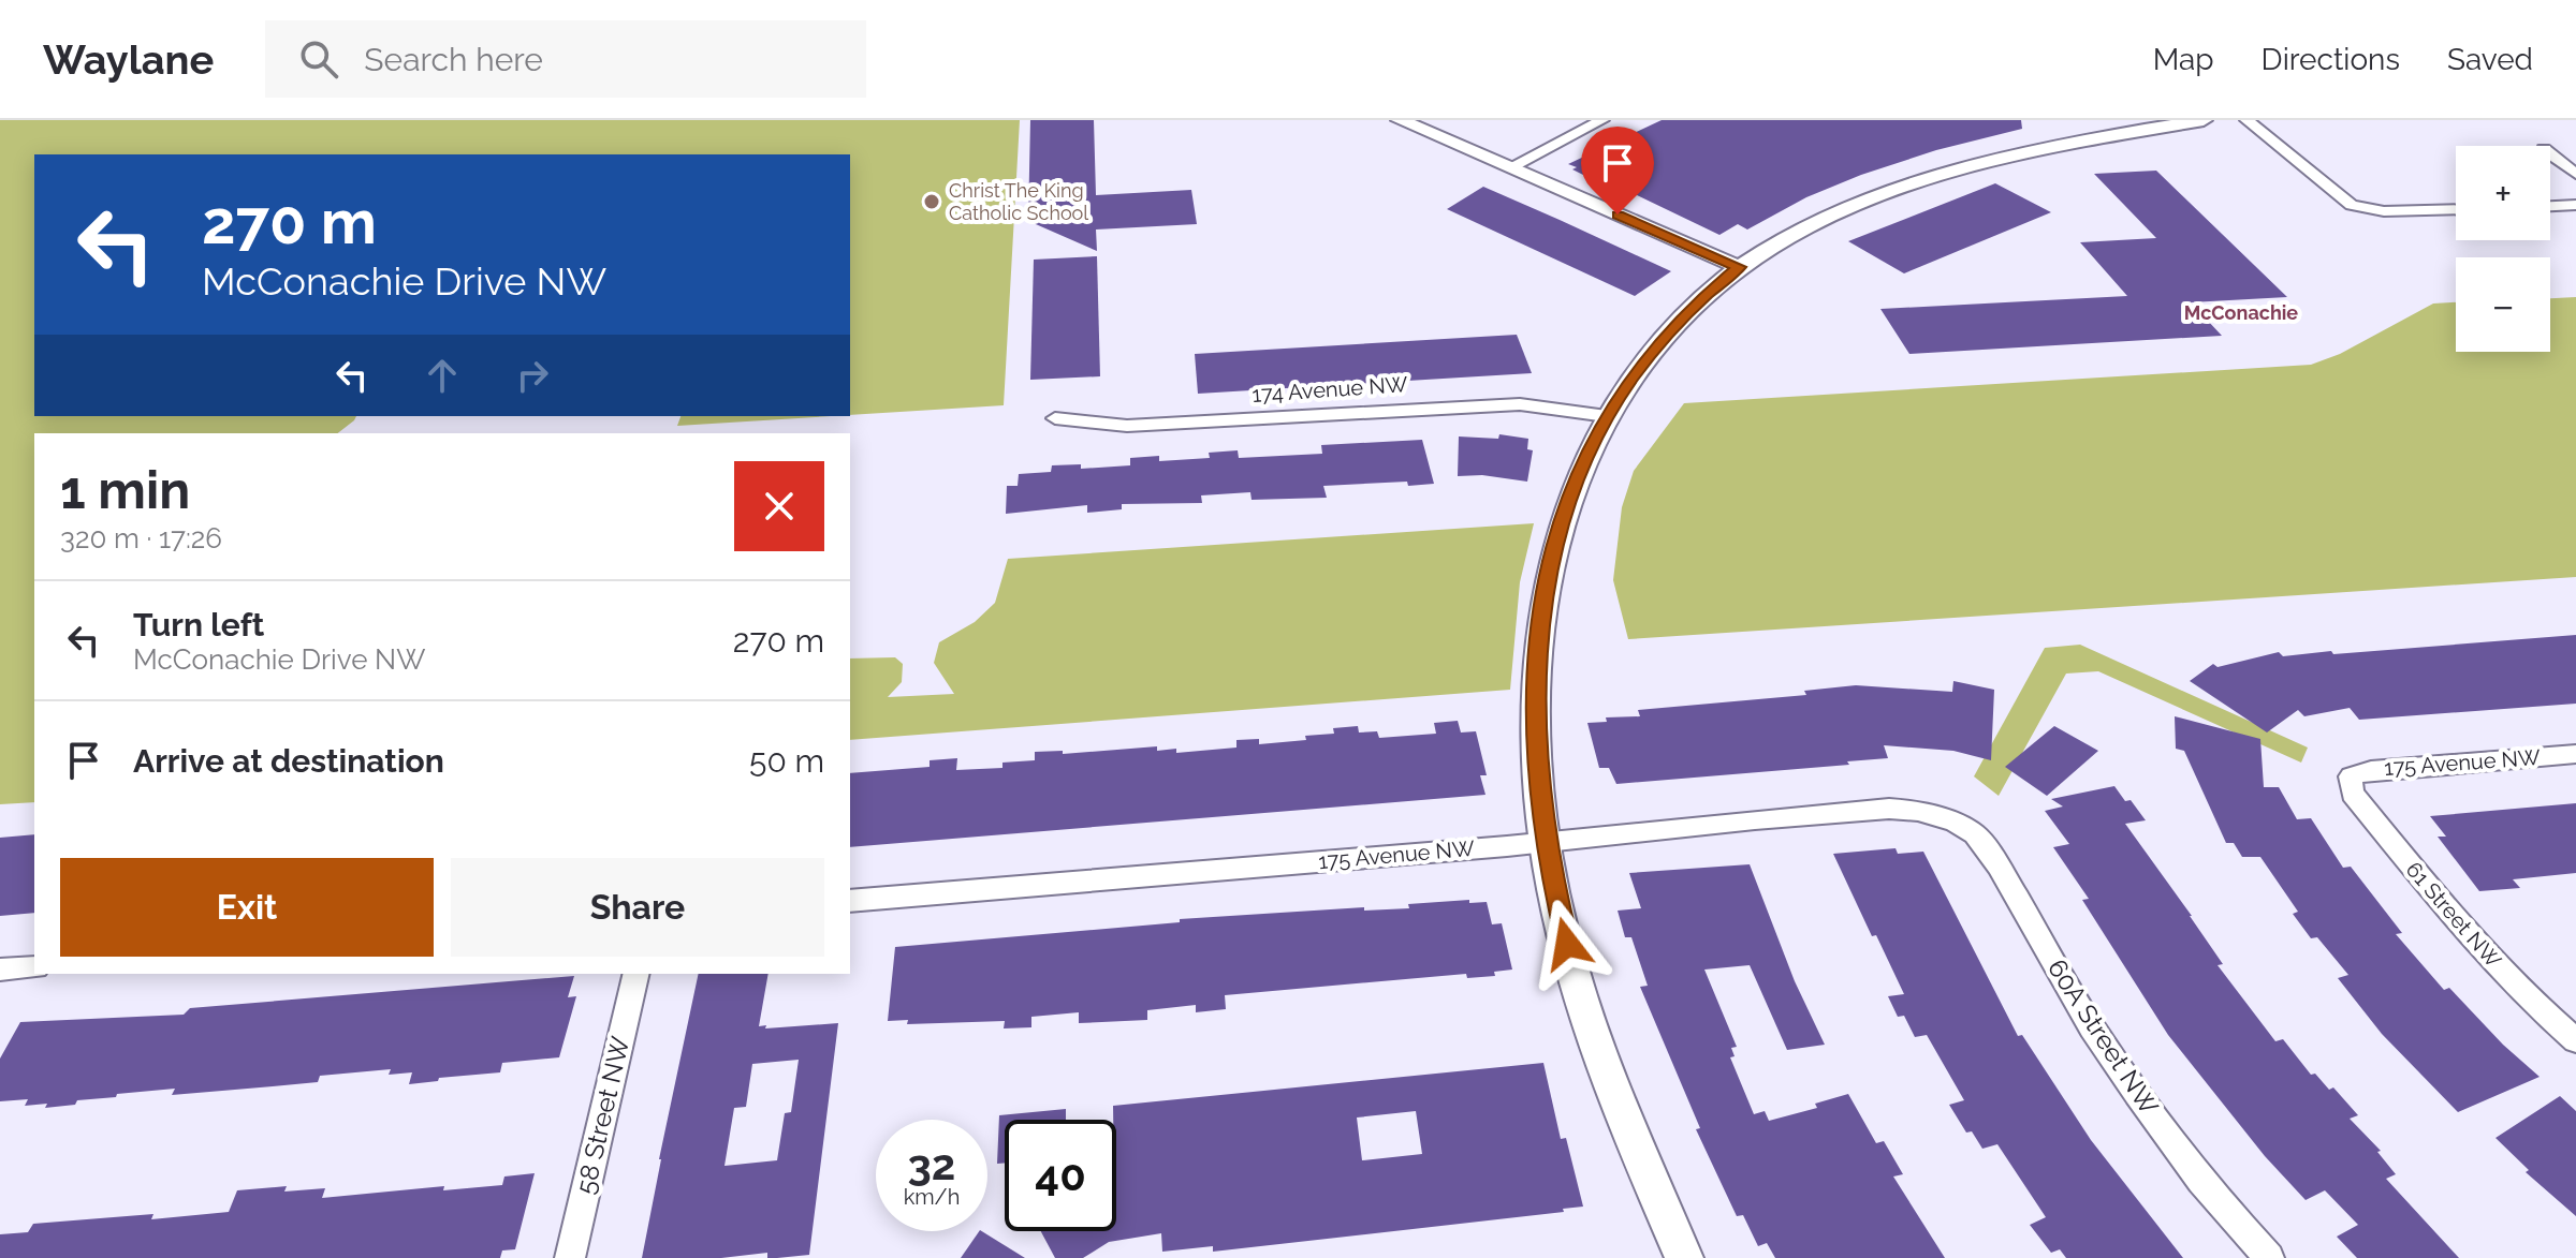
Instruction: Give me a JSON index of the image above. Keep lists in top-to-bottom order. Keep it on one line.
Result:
{"streets":{"street":["174 Avenue NW","175 Avenue NW","61 Street NW","60A Street NW","58 Street NW"]},"crossings":[["175 Avenue NW","61 Street NW"],["175 Avenue NW","60A Street NW"]],"districts":["McConachie"],"places":["Christ The King Catholic School"],"page":{"header":"Waylane","search":"Search here","nav":["Map","Directions","Saved"],"map_buttons":["+","−"],"turn":["270 m","McConachie Drive NW"],"heading":["1 min","320 m · 17:26"],"list":[{"name":"Turn left","note":"McConachie Drive NW","value":"270 m"},{"name":"Arrive at destination","value":"50 m"}],"buttons":["Exit","Share"],"speed":"32 km/h","limit":"40"}}
